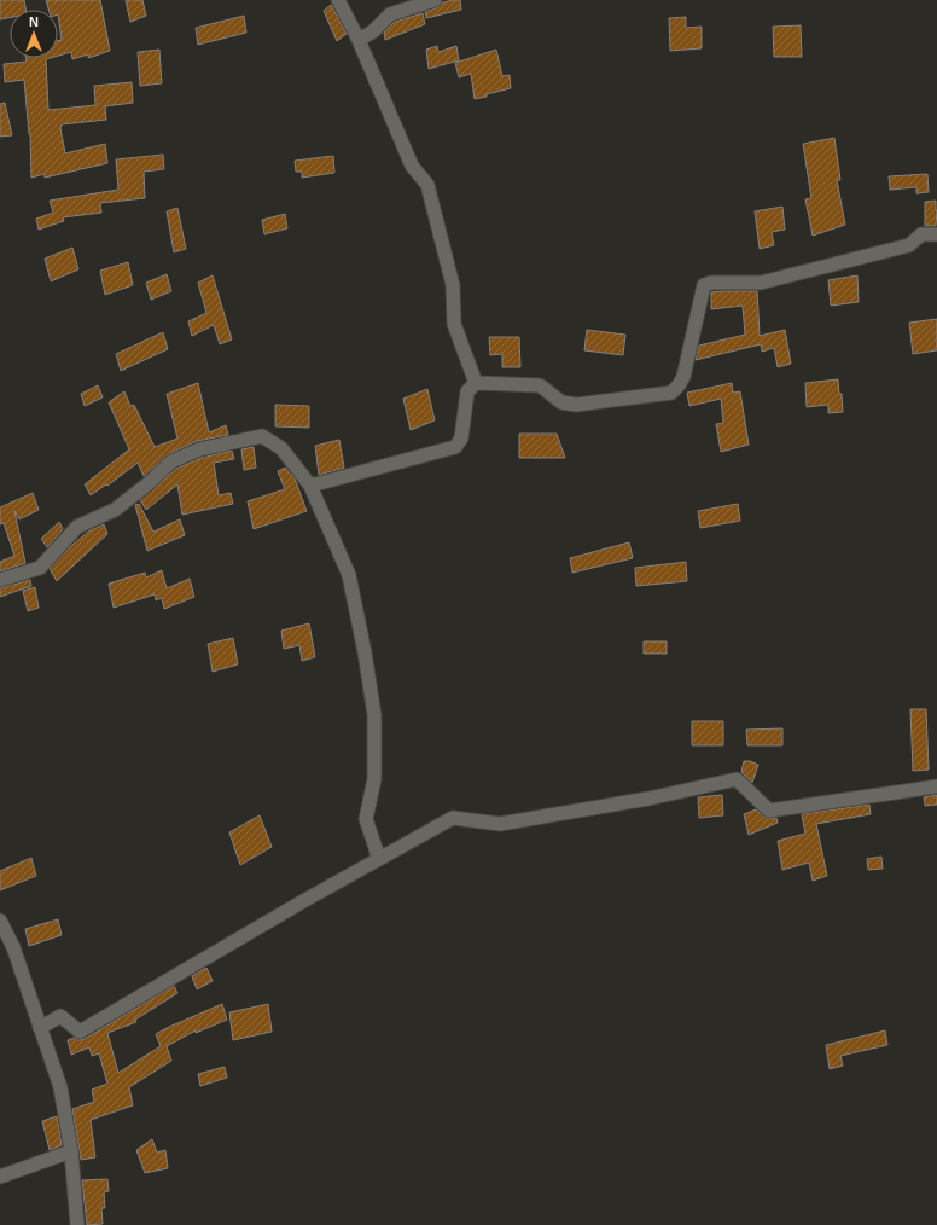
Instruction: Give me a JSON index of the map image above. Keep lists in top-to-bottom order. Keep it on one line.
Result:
{"north":"top"}
